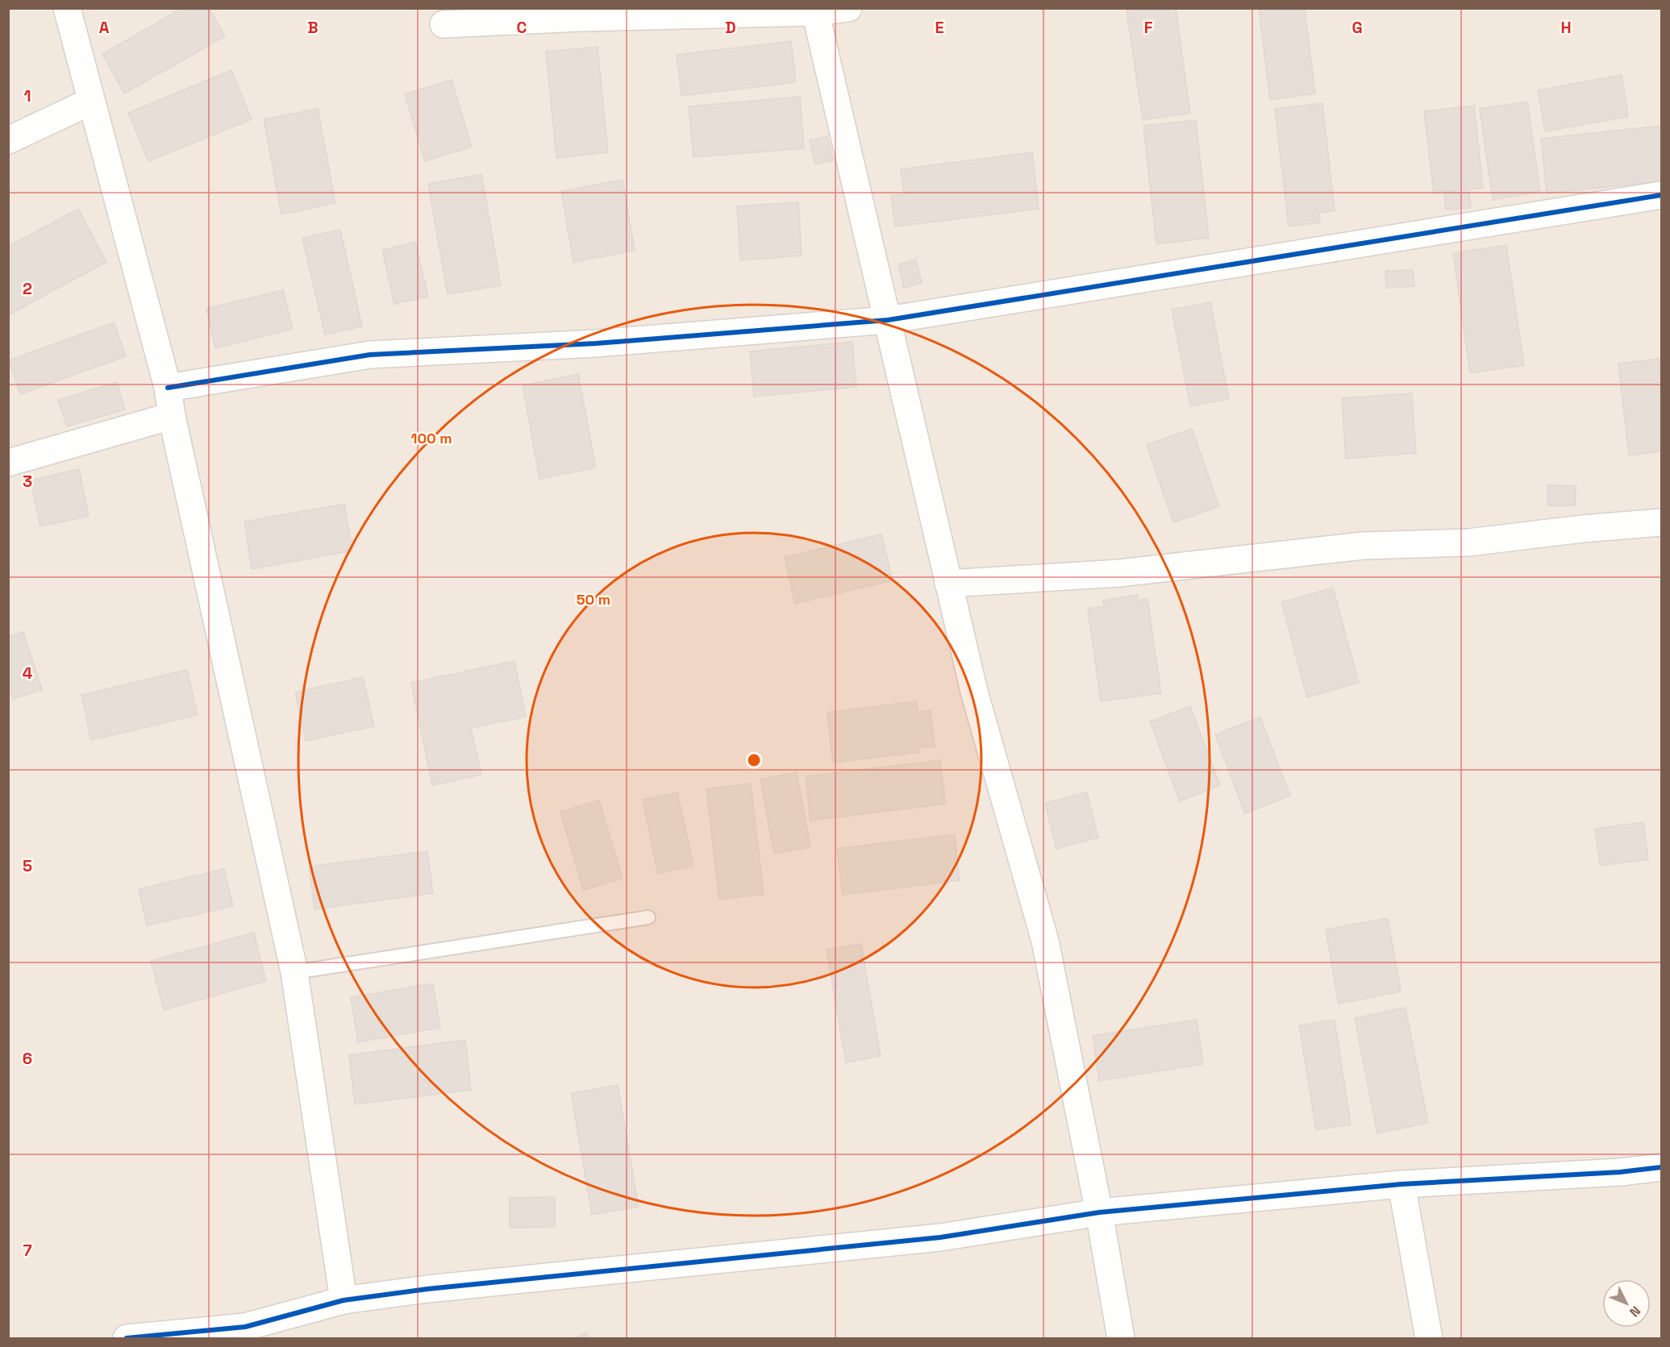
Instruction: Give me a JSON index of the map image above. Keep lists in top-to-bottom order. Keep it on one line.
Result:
{"north":"bottom right","grid":{"columns":["A","B","C","D","E","F","G","H"],"rows":["1","2","3","4","5","6","7"]},"rings":["100 m","50 m"]}
